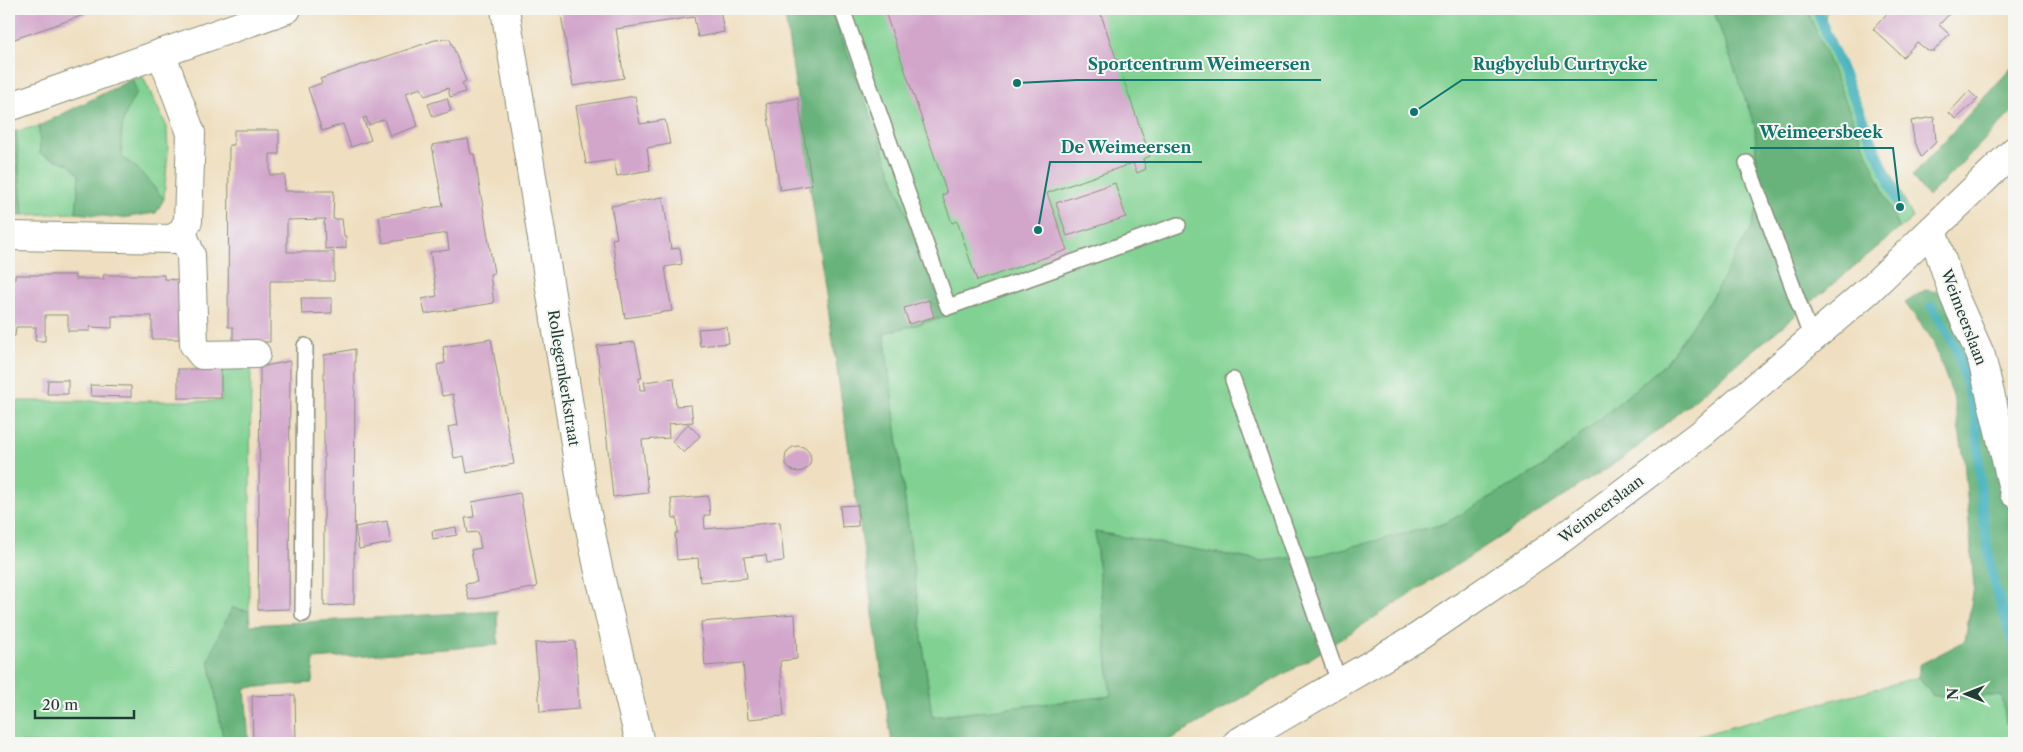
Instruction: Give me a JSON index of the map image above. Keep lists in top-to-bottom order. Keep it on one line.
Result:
{"streets":{"street":["Weimeerslaan","Rollegemkerkstraat"]},"places":["Sportcentrum Weimeersen","Rugbyclub Curtrycke","Weimeersbeek","De Weimeersen"],"scale_bar":"20 m","north":"left"}
